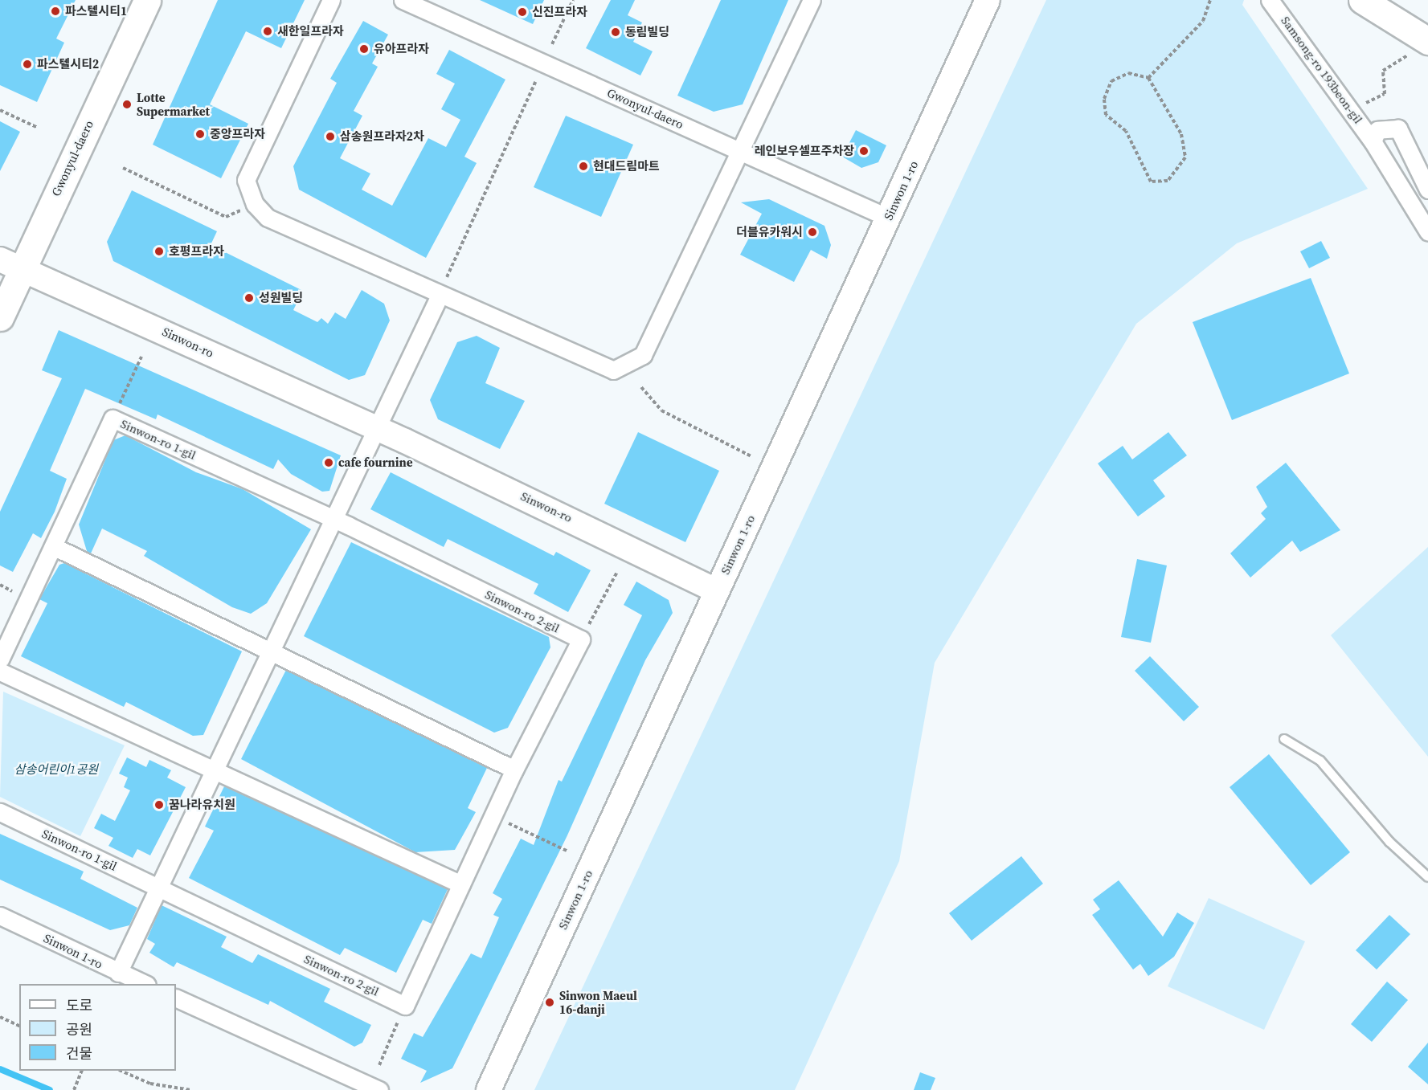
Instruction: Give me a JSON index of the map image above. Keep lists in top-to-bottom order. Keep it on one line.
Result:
{"streets":{"main road":["Gwonyul-daero"],"street":["Samsong-ro 193beon-gil","Sinwon 1-ro","Sinwon-ro","Sinwon-ro 1-gil","Sinwon-ro 2-gil"]},"crossings":[["Gwonyul-daero","Sinwon 1-ro"],["Gwonyul-daero","Sinwon-ro"],["Sinwon 1-ro","Sinwon-ro"],["Sinwon-ro 1-gil","Sinwon-ro 2-gil"]],"parks":["삼송어린이1공원"],"places":["파스텔시티1","신진프라자","새한일프라자","동림빌딩","유아프라자","파스텔시티2","Lotte Supermarket","중앙프라자","삼송원프라자2차","레인보우셀프주차장","현대드림마트","더블유카워시","호평프라자","성원빌딩","cafe fournine","꿈나라유치원","Sinwon Maeul 16-danji"],"legend":["도로","공원","건물"]}
